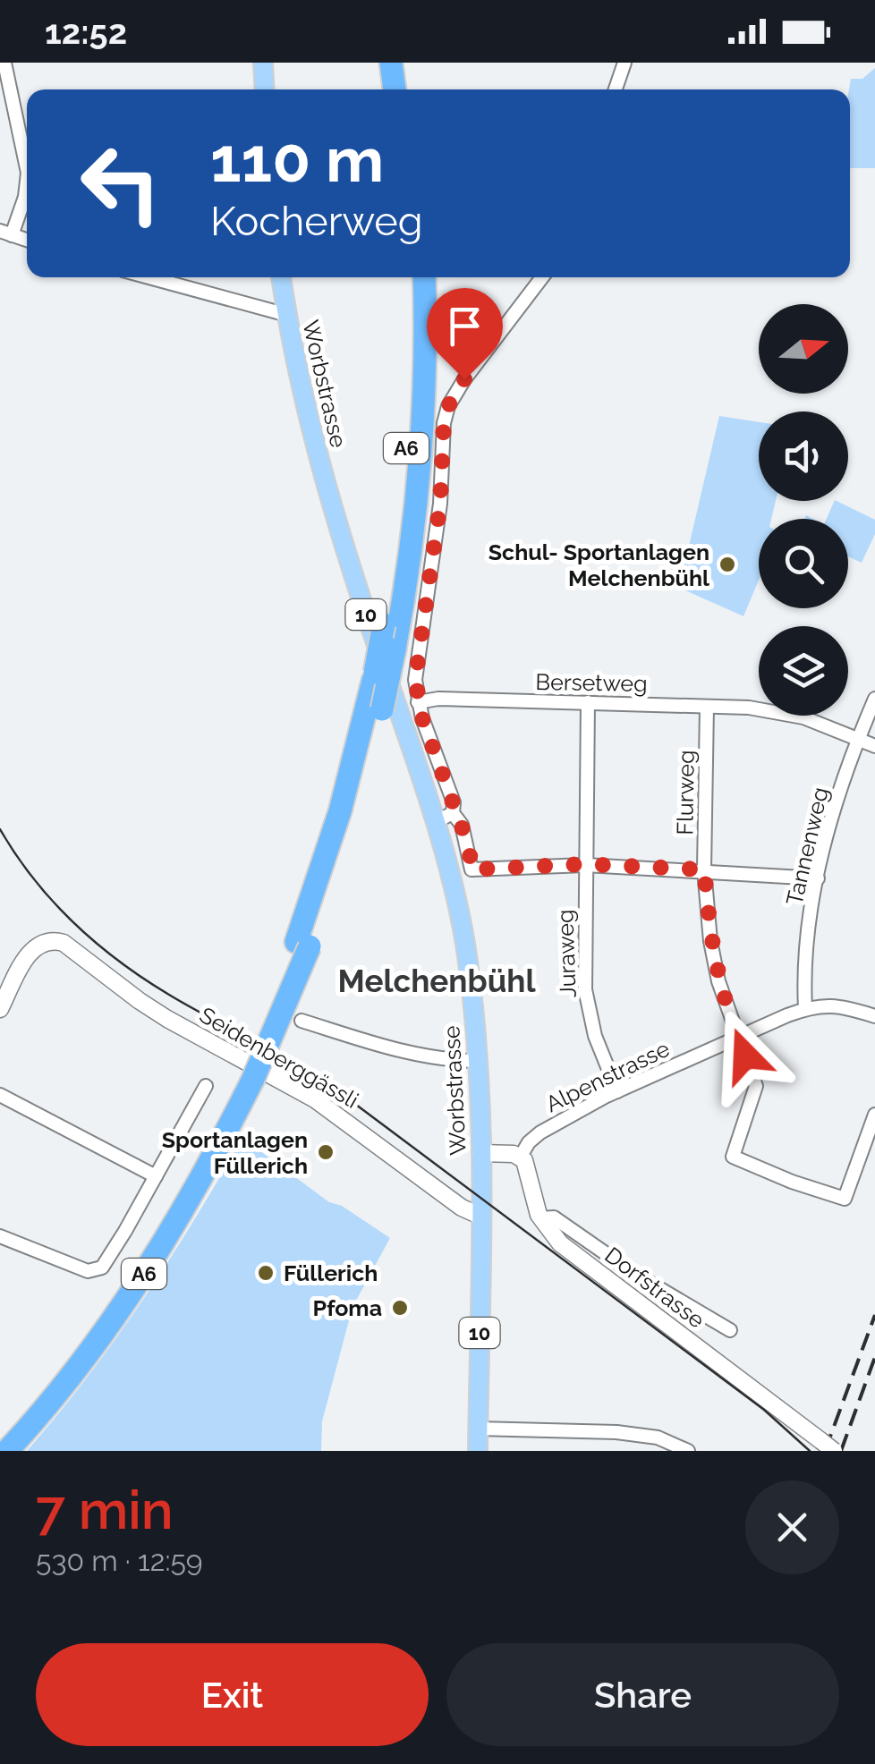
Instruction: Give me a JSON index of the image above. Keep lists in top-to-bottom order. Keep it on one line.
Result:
{"streets":{"highway":["A6"],"main road":["Worbstrasse","10"],"street":["Bersetweg","Flurweg","Tannenweg","Juraweg","Seidenberggässli","Alpenstrasse","Dorfstrasse"]},"crossings":[["Worbstrasse","Seidenberggässli"],["Bersetweg","Flurweg"],["Bersetweg","Tannenweg"],["Bersetweg","Juraweg"],["Flurweg","Alpenstrasse"],["Tannenweg","Alpenstrasse"],["Juraweg","Alpenstrasse"],["Alpenstrasse","Dorfstrasse"]],"districts":["Melchenbühl"],"places":["Schul- Sportanlagen Melchenbühl","Sportanlagen Füllerich","Füllerich","Pfoma"],"north":"right","page":{"status":"12:52","turn":["110 m","Kocherweg"],"heading":["7 min","530 m · 12:59"],"buttons":["Exit","Share"]}}
